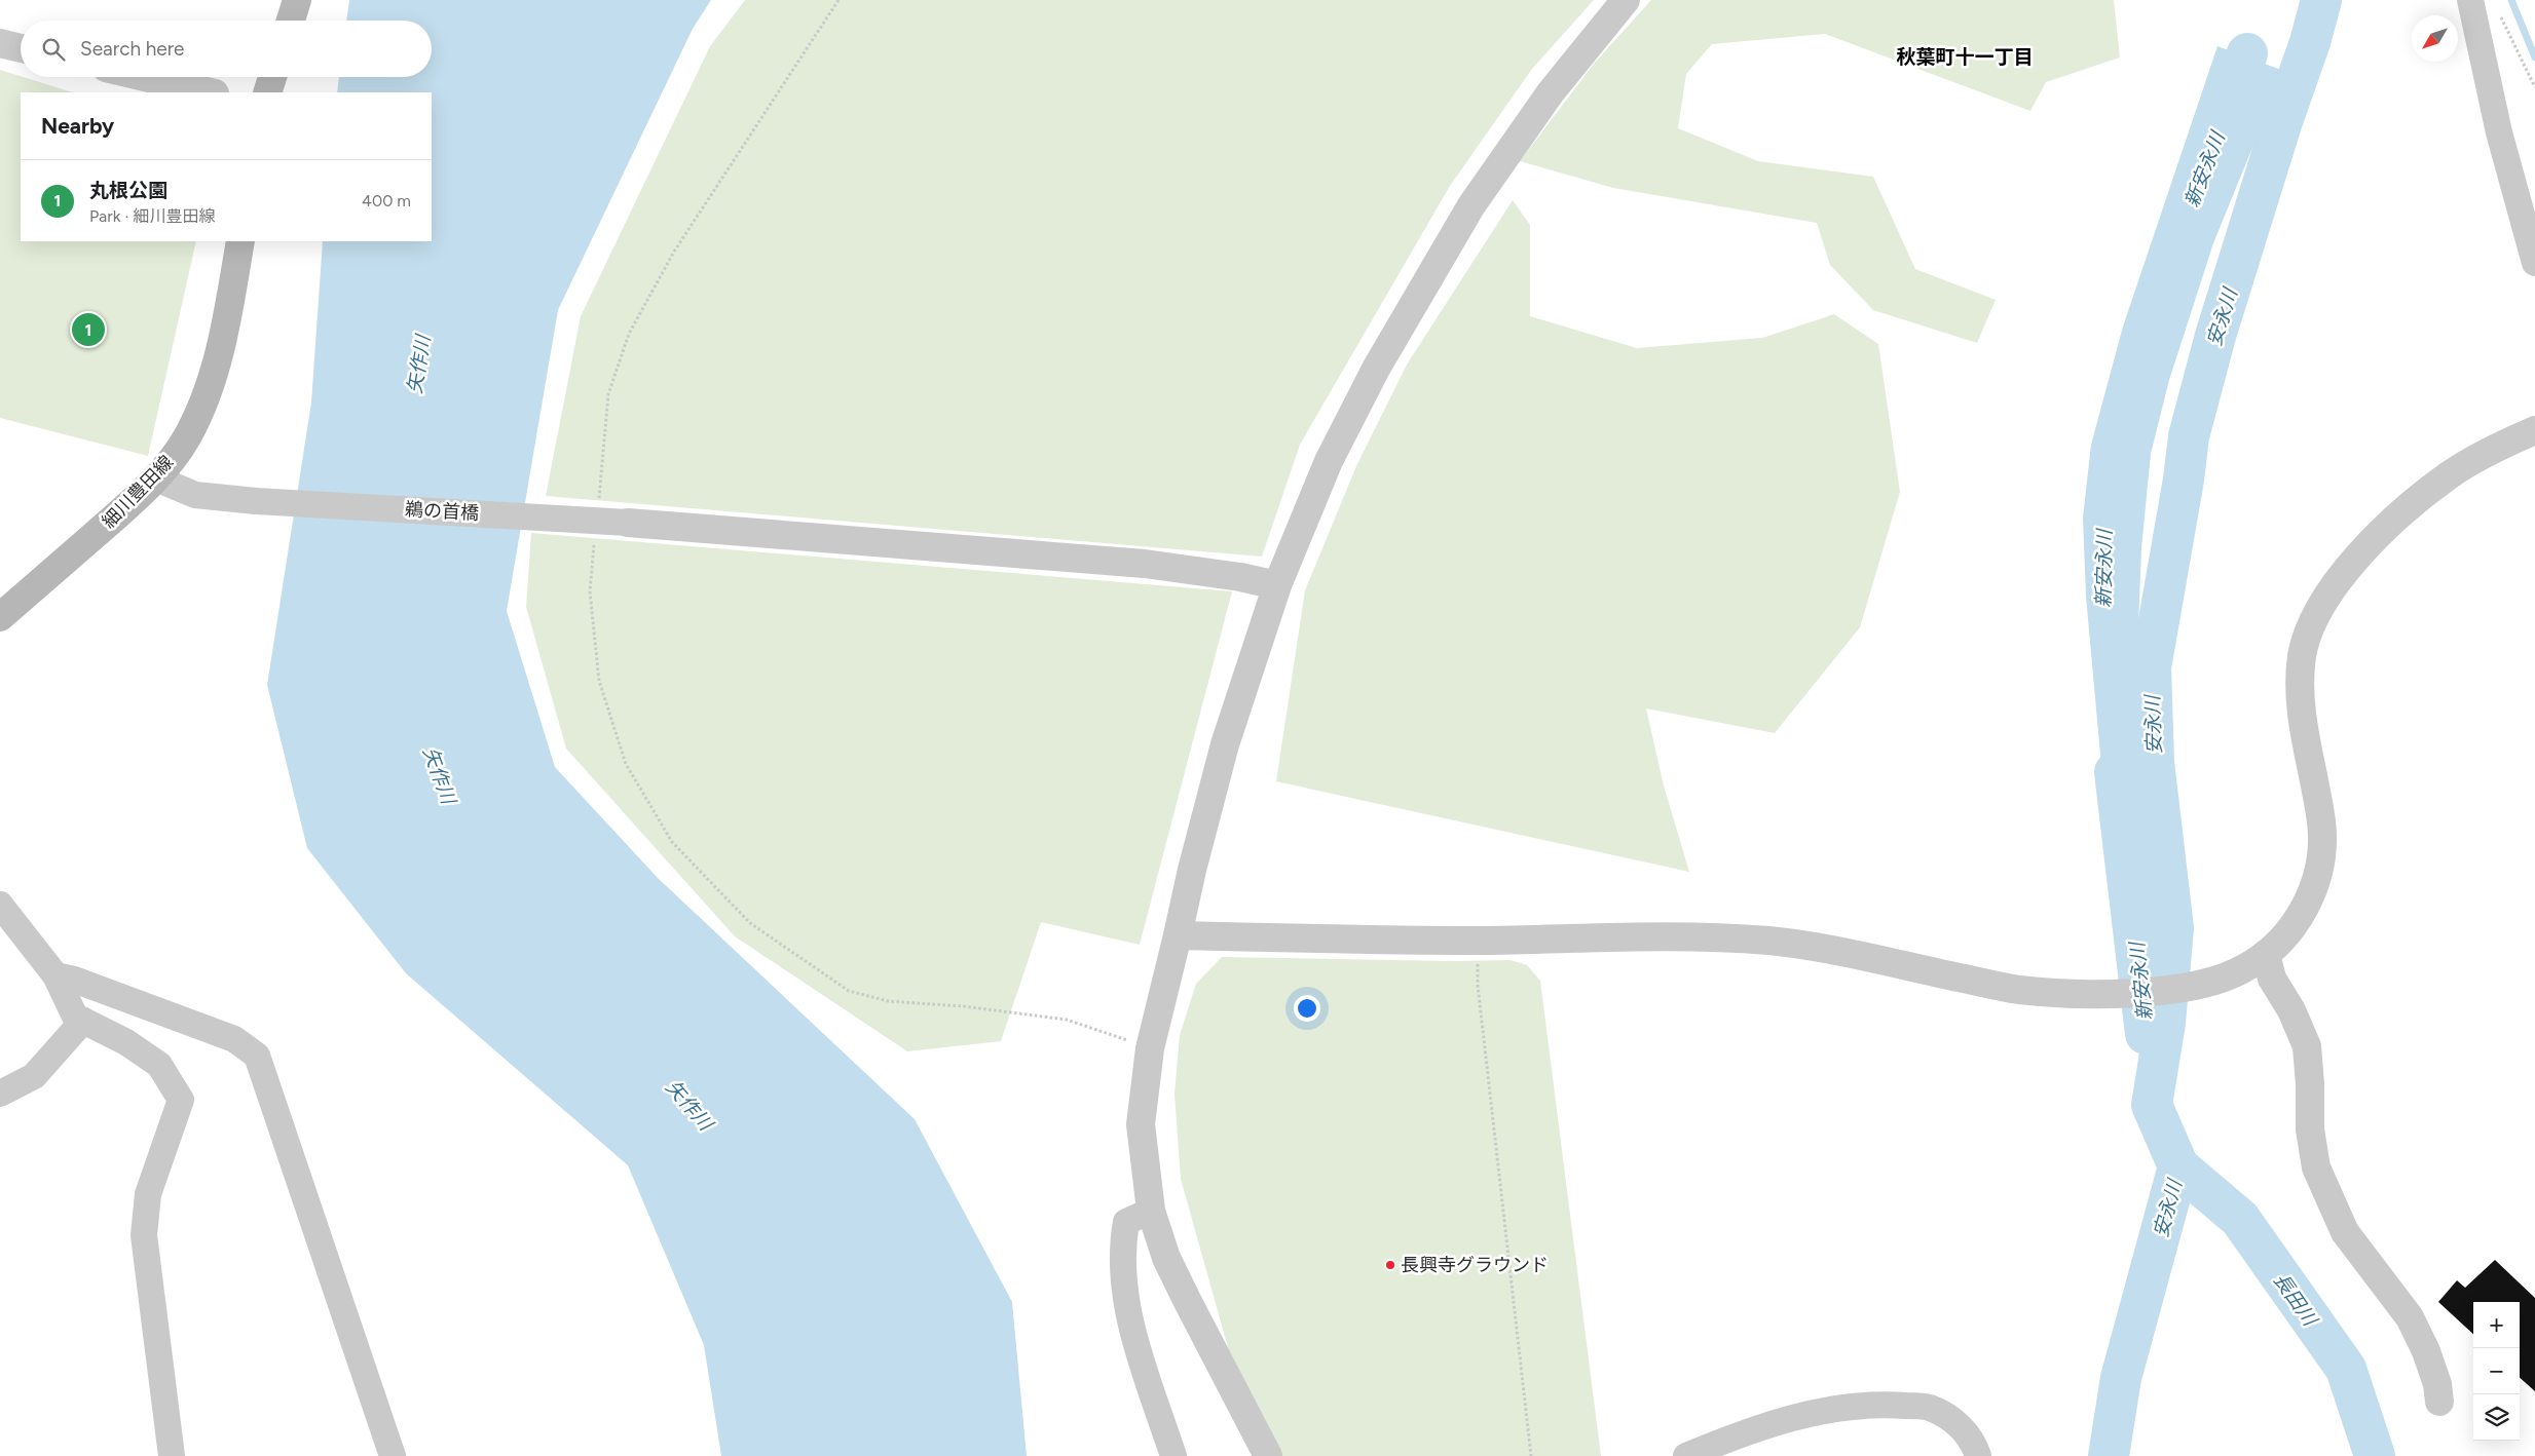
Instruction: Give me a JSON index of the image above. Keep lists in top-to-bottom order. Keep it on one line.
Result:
{"streets":{"main road":["細川豊田線"],"street":["鵜の首橋"]},"crossings":[["細川豊田線","鵜の首橋"]],"districts":["秋葉町十一丁目"],"water":["新安永川","安永川","矢作川","長田川"],"places":["長興寺グラウンド"],"north":"bottom left","page":{"search":"Search here","heading":"Nearby","list":[{"mark":"1","name":"丸根公園","note":"Park · 細川豊田線","value":"400 m"}],"pins":"1","map_buttons":["+","−"]}}
